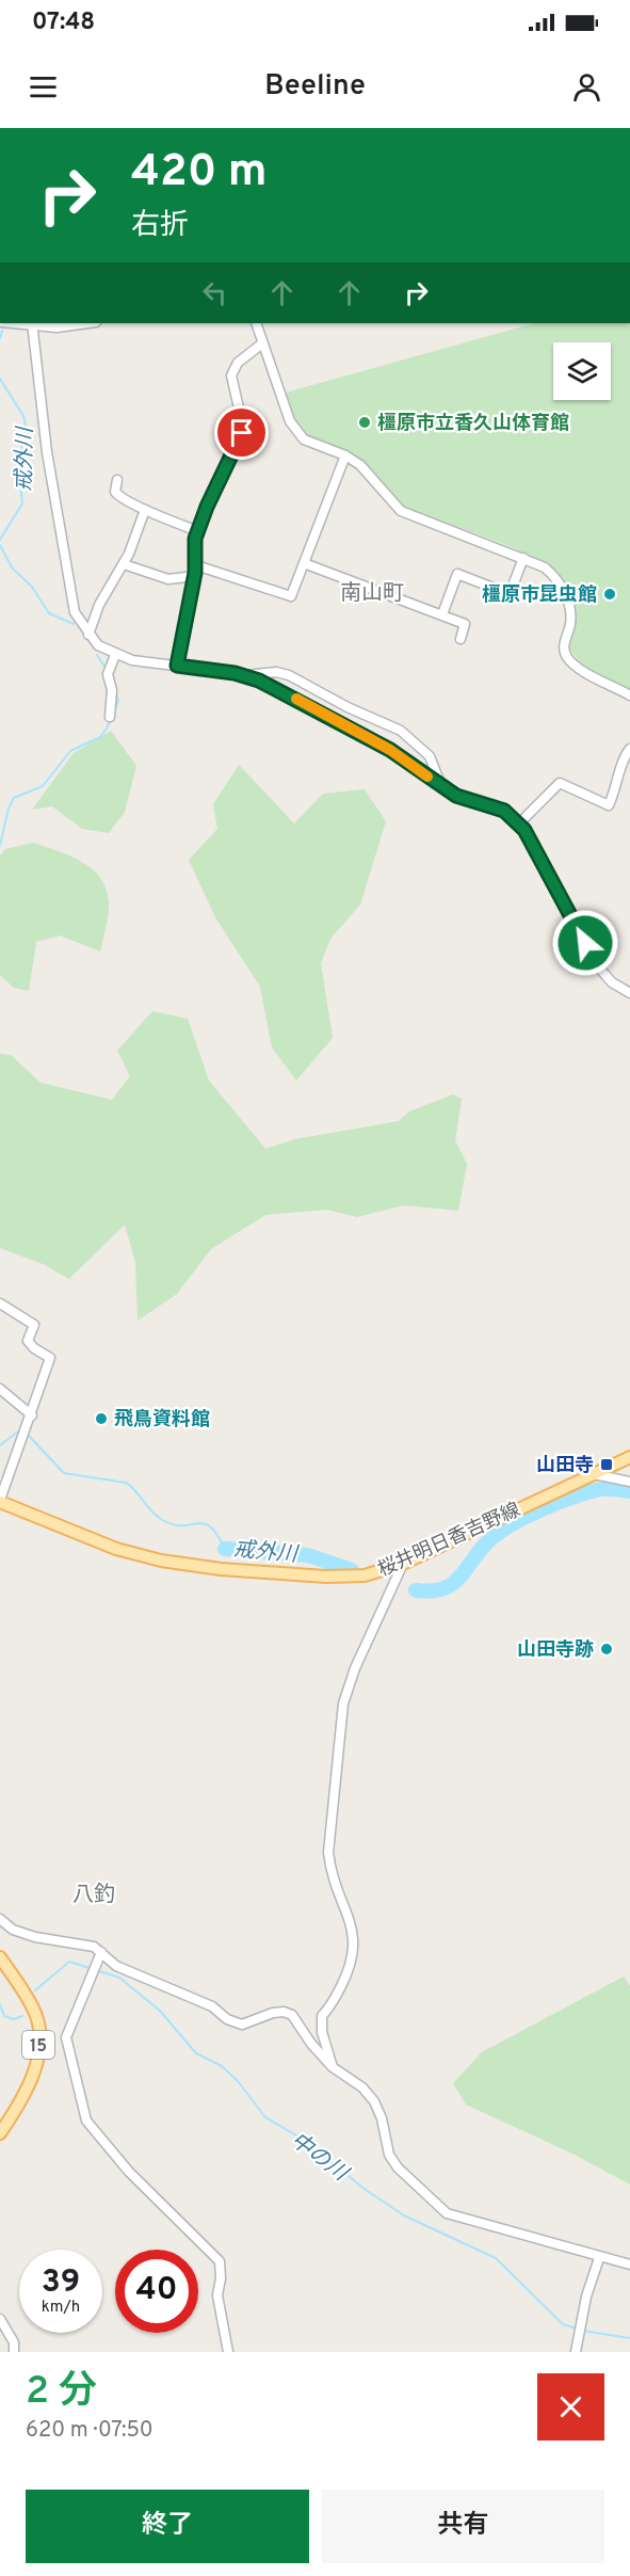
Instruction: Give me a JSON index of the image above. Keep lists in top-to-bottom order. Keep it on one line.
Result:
{"streets":{"main road":["桜井明日香吉野線","15"]},"districts":["南山町","八釣"],"water":["戒外川","中の川"],"places":{"other":["橿原市立香久山体育館","橿原市昆虫館","飛鳥資料館","山田寺跡"],"transit":["山田寺"]},"page":{"status":"07:48","header":"Beeline","turn":["420 m","右折"],"speed":"39 km/h","limit":"40","heading":["2 分","620 m · 07:50"],"buttons":["終了","共有"]}}
